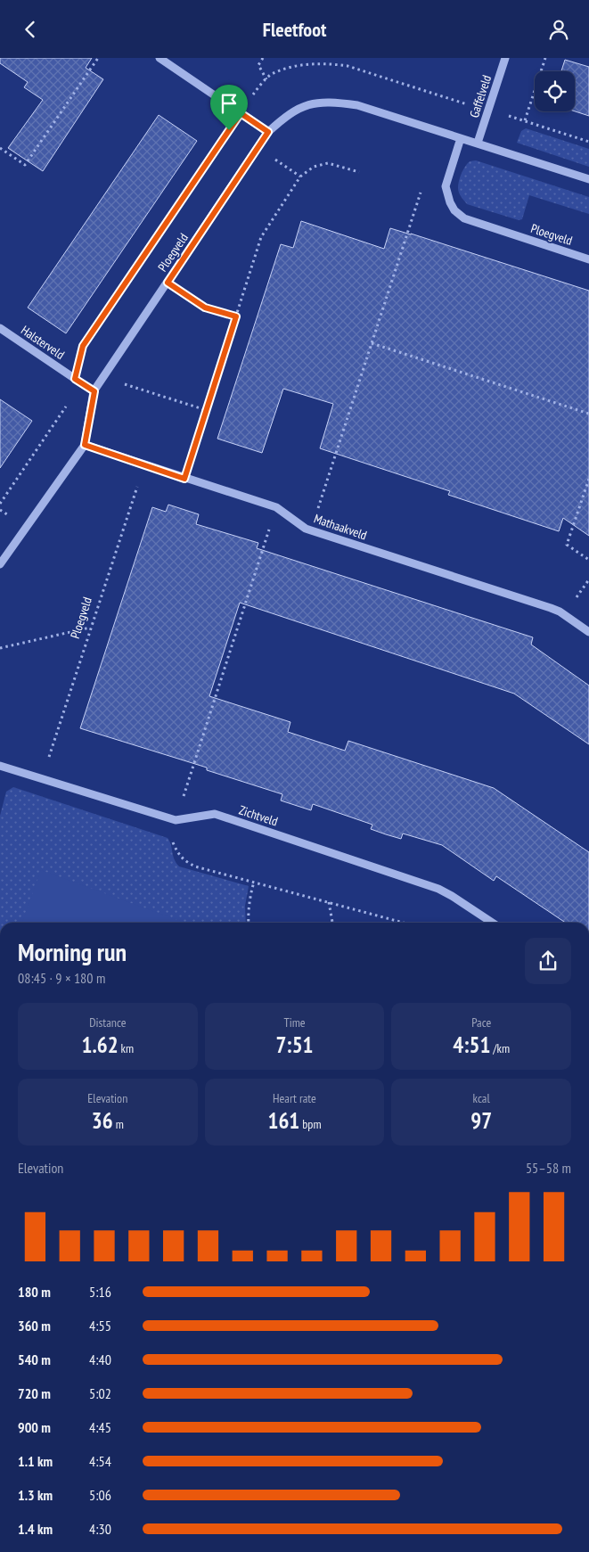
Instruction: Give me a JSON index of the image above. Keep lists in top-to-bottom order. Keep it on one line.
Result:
{"streets":{"street":["Gaffelveld","Ploegveld","Halsterveld","Mathaakveld","Zichtveld"]},"crossings":[["Gaffelveld","Ploegveld"],["Ploegveld","Halsterveld"],["Ploegveld","Mathaakveld"],["Ploegveld","Zichtveld"]],"page":{"header":"Fleetfoot","heading":["Morning run","08:45 · 9 × 180 m"],"stats":[["Distance","1.62 km"],["Time","7:51"],["Pace","4:51 /km"],["Elevation","36 m"],["Heart rate","161 bpm"],["kcal","97"]],"chart":["Elevation","55–58 m"],"list":[{"name":"180 m","note":"5:16"},{"name":"360 m","note":"4:55"},{"name":"540 m","note":"4:40"},{"name":"720 m","note":"5:02"},{"name":"900 m","note":"4:45"},{"name":"1.1 km","note":"4:54"},{"name":"1.3 km","note":"5:06"},{"name":"1.4 km","note":"4:30"}]}}
